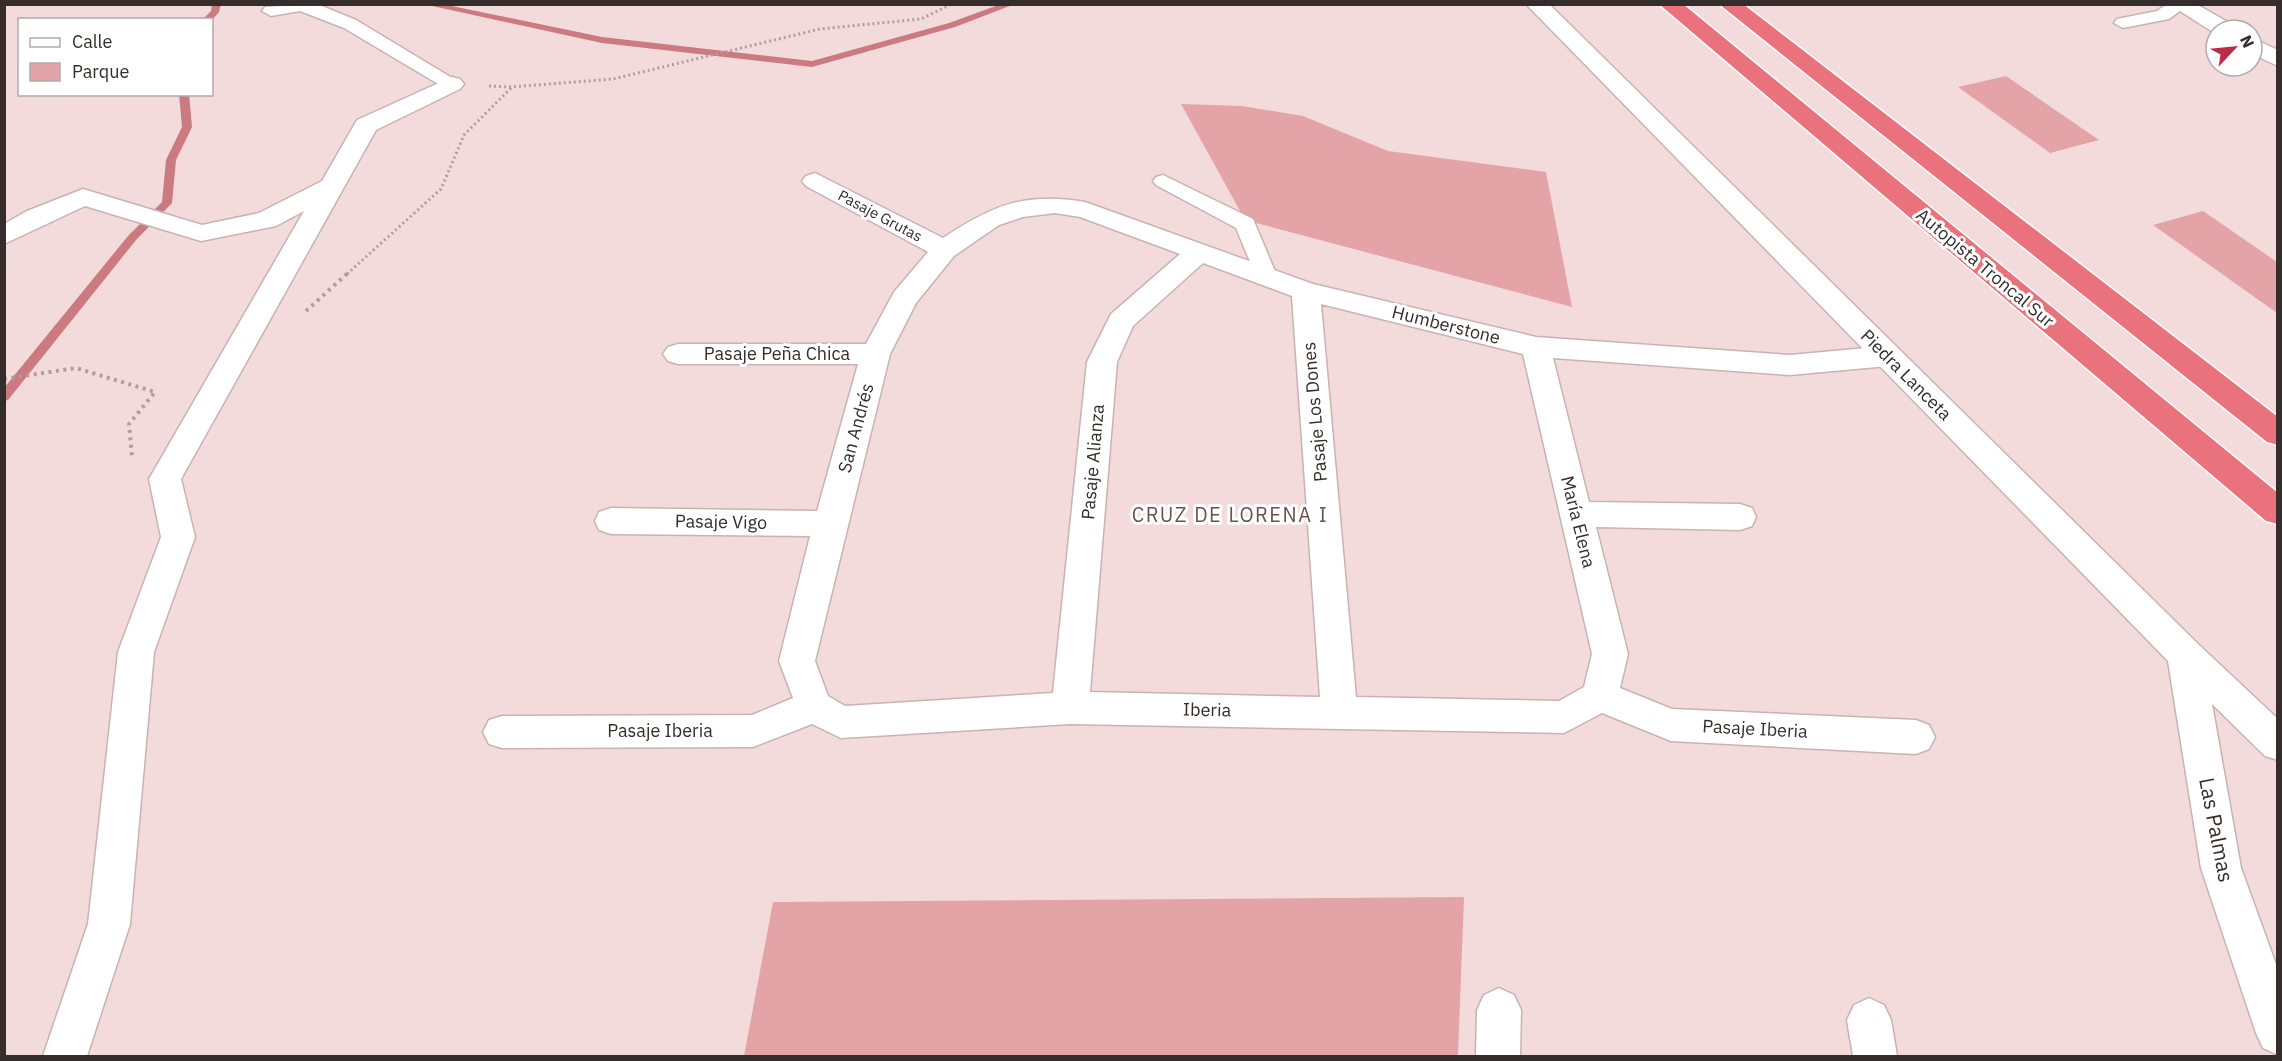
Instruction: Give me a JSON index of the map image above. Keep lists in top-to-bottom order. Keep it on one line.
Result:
{"streets":{"highway":["Autopista Troncal Sur"],"street":["Pasaje Grutas","Humberstone","Pasaje Peña Chica","Piedra Lanceta","Pasaje Los Dones","San Andrés","Pasaje Alianza","Pasaje Vigo","María Elena","Iberia","Pasaje Iberia","Las Palmas"]},"crossings":[["Pasaje Grutas","San Andrés"],["Humberstone","Piedra Lanceta"],["Humberstone","Pasaje Los Dones"],["Humberstone","San Andrés"],["Humberstone","Pasaje Alianza"],["Humberstone","María Elena"],["Pasaje Peña Chica","San Andrés"],["Piedra Lanceta","Las Palmas"],["Pasaje Los Dones","Iberia"],["San Andrés","Pasaje Vigo"],["San Andrés","Iberia"],["San Andrés","Pasaje Iberia"],["Pasaje Alianza","Iberia"],["María Elena","Iberia"],["María Elena","Pasaje Iberia"],["Iberia","Pasaje Iberia"]],"districts":["CRUZ DE LORENA I"],"legend":["Calle","Parque"],"north":"top right"}
